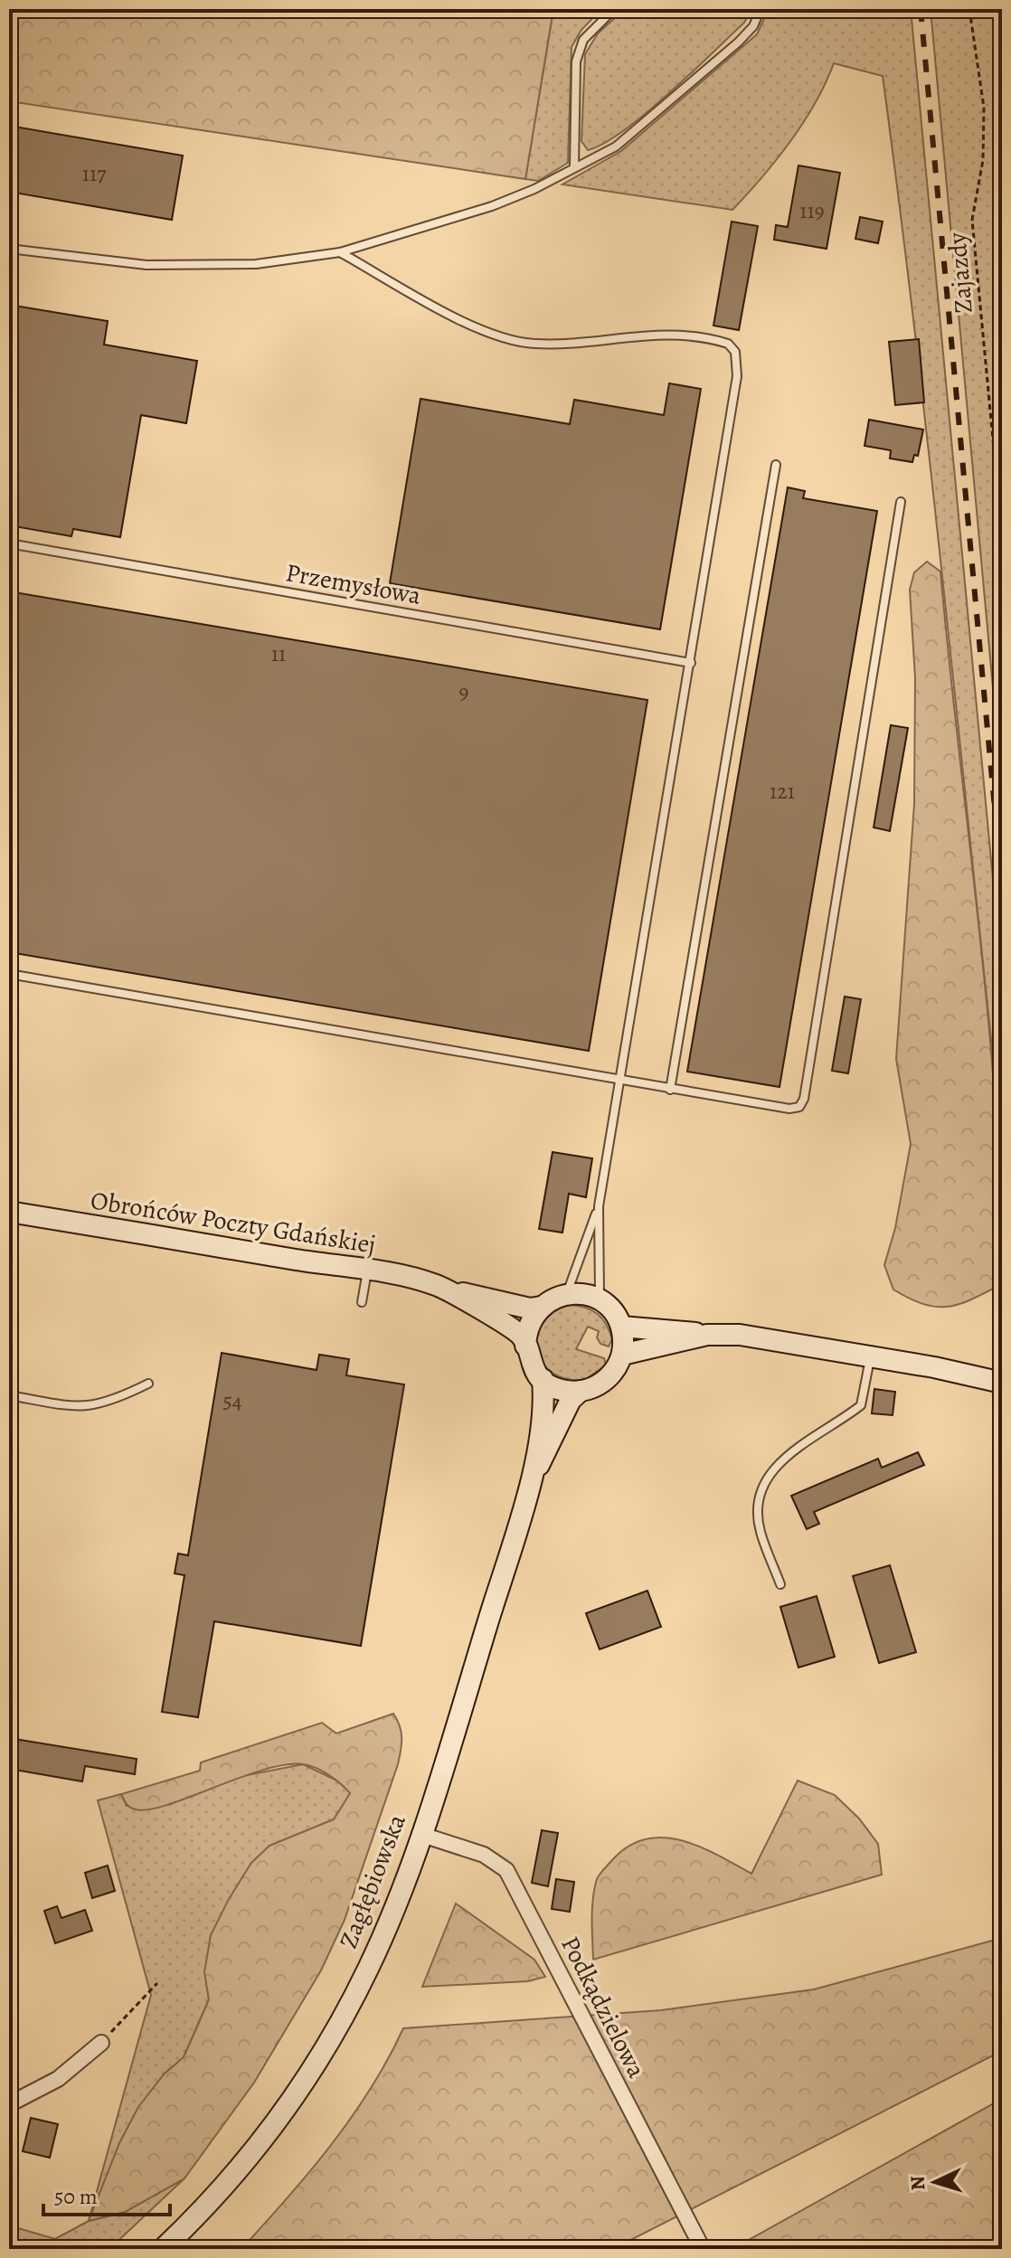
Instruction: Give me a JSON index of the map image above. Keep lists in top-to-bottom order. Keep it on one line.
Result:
{"streets":{"main road":["Obrońców Poczty Gdańskiej","Zagłębiowska"],"street":["Podkądzielowa"],"lane":["Przemysłowa"],"path":["Zajazdy"]},"crossings":[["Obrońców Poczty Gdańskiej","Zagłębiowska"],["Zagłębiowska","Podkądzielowa"]],"house_numbers":["117","119","11","9","121","54"],"scale_bar":"50 m","north":"left"}
